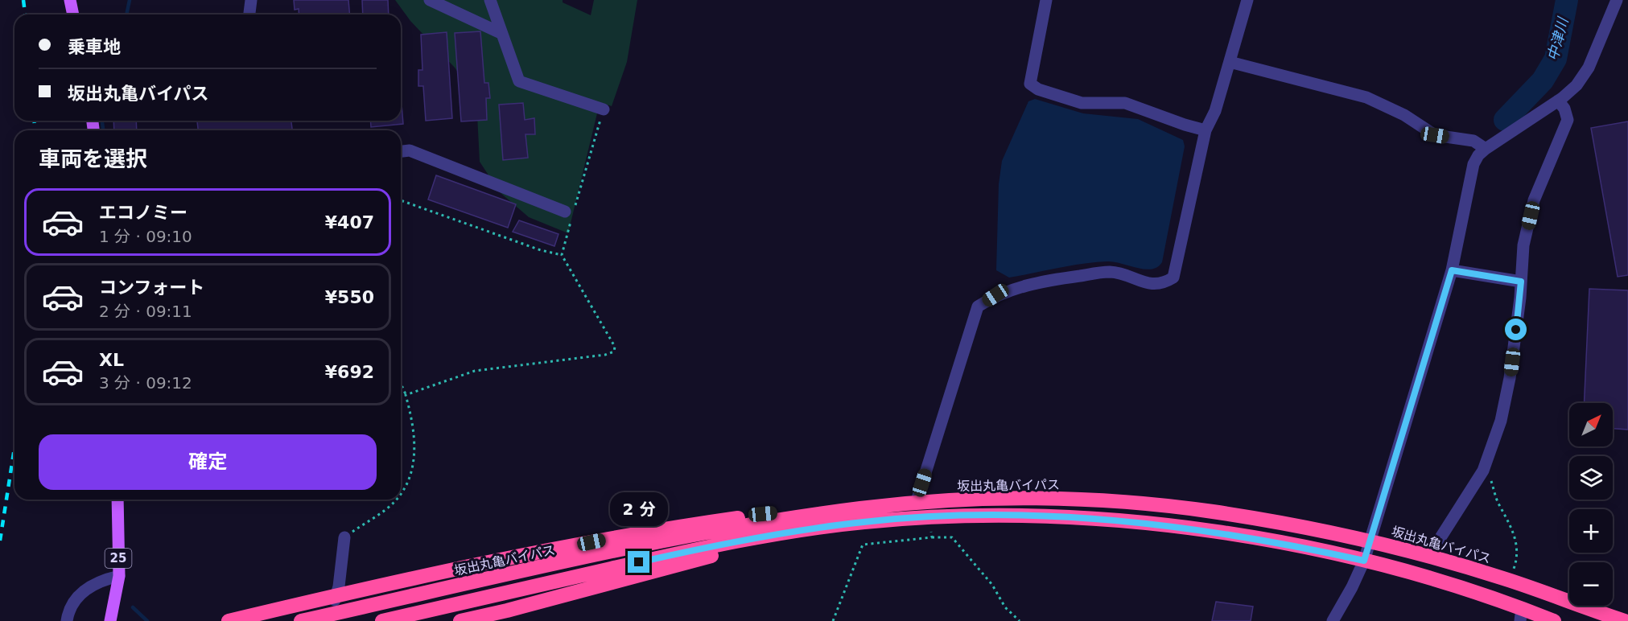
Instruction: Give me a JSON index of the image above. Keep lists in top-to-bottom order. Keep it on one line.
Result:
{"streets":{"highway":["坂出丸亀バイパス"],"main road":["25"]},"water":["中津川"],"north":"top right","page":{"banner":["乗車地","坂出丸亀バイパス"],"heading":"車両を選択","list":[{"name":"エコノミー","note":"1 分 · 09:10","value":"¥407"},{"name":"コンフォート","note":"2 分 · 09:11","value":"¥550"},{"name":"XL","note":"3 分 · 09:12","value":"¥692"}],"map_buttons":["+","−"],"buttons":"確定","bubble":"2 分"}}
